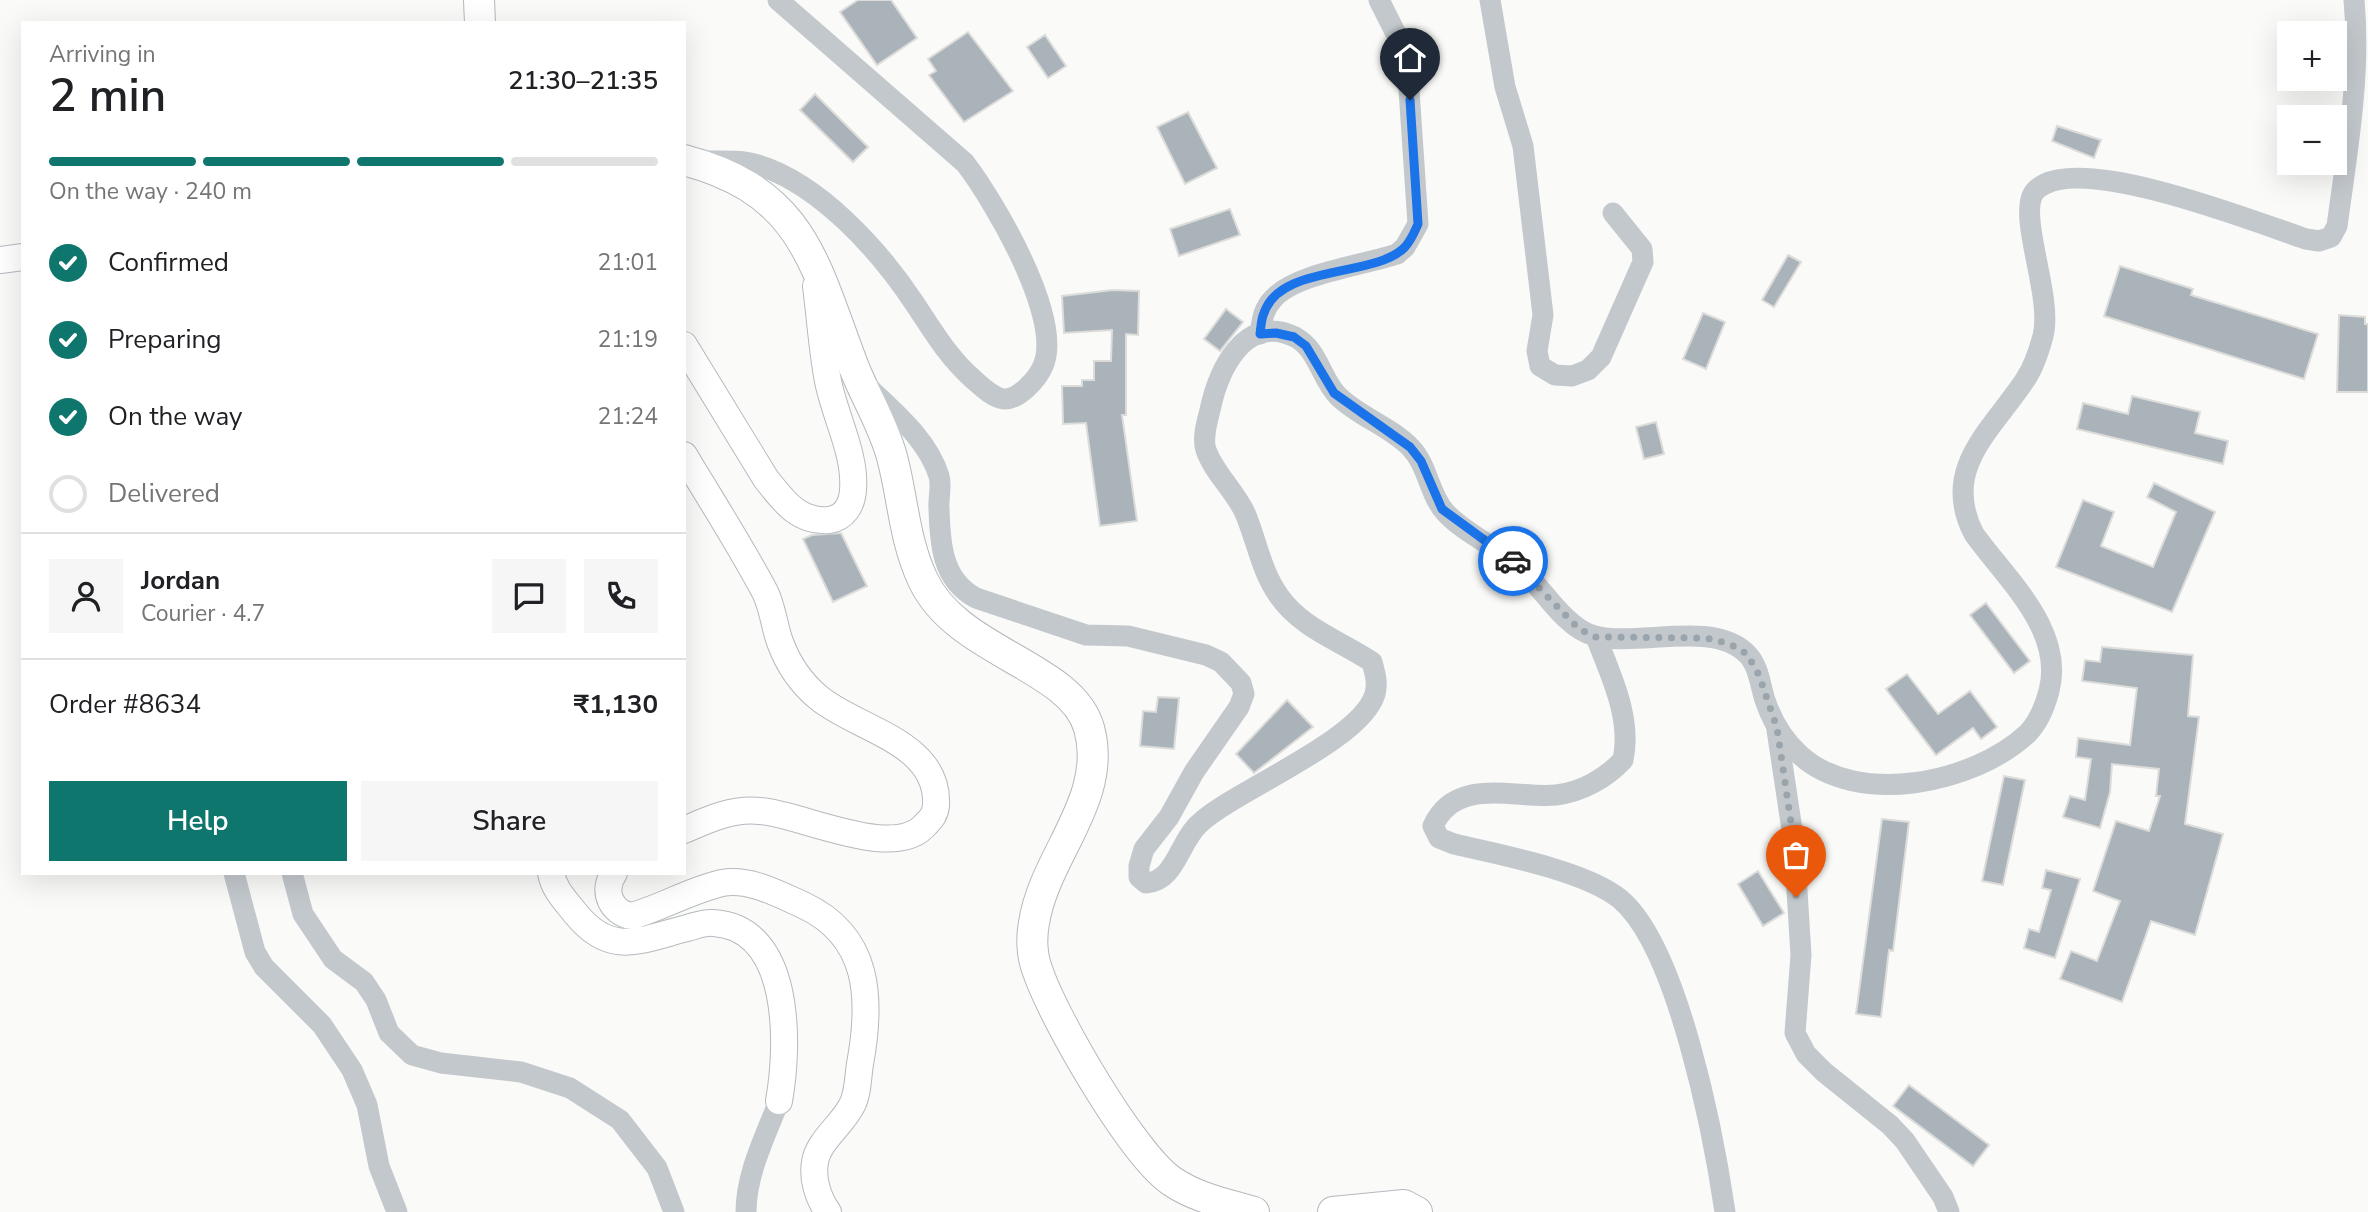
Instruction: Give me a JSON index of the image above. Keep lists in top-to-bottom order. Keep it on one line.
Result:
{"page":{"map_buttons":["+","−"],"heading":["2 min","Arriving in","21:30–21:35"],"panel":["Jordan","Courier · 4.7","Order #8634","₹1,130"],"bar":"On the way · 240 m","list":[["Confirmed","21:01"],["Preparing","21:19"],["On the way","21:24"],"Delivered"],"buttons":["Help","Share"]}}
